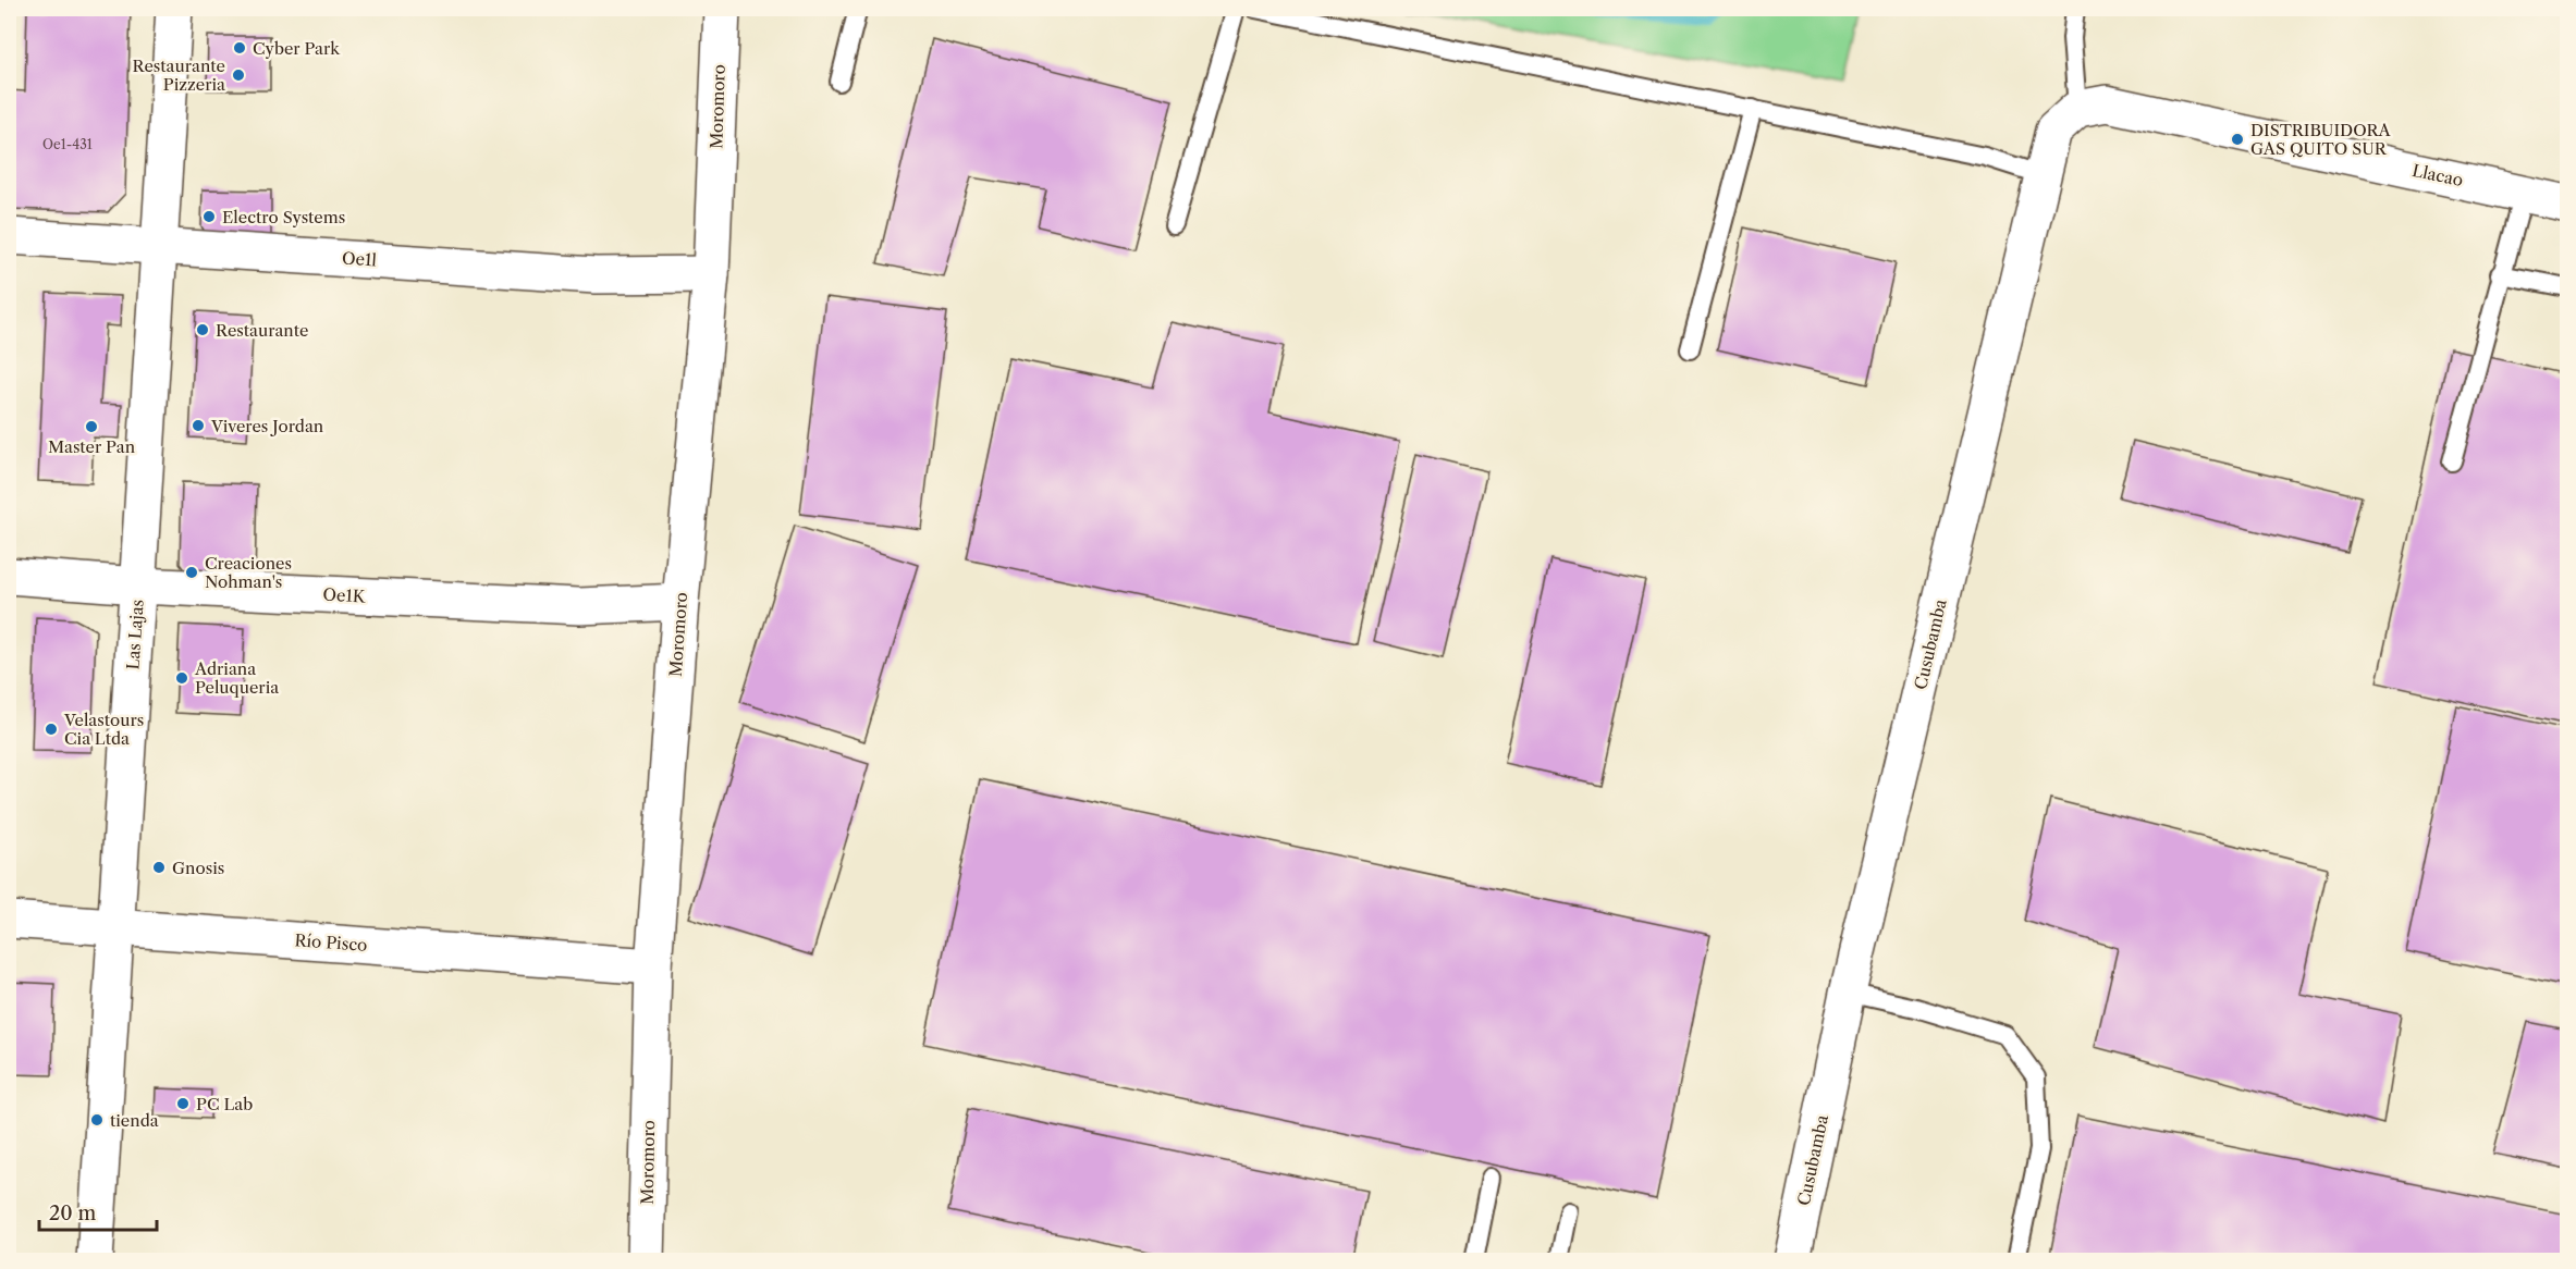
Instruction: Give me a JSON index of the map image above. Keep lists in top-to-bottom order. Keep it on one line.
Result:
{"streets":{"street":["Moromoro","Llacao","Oe1l","Oe1K","Las Lajas","Cusubamba","Río Pisco"]},"crossings":[["Moromoro","Oe1l"],["Moromoro","Oe1K"],["Moromoro","Río Pisco"],["Llacao","Cusubamba"],["Oe1l","Las Lajas"],["Oe1K","Las Lajas"],["Las Lajas","Río Pisco"]],"places":["Cyber Park","Restaurante Pizzeria","DISTRIBUIDORA GAS QUITO SUR","Electro Systems","Restaurante","Viveres Jordan","Master Pan","Creaciones Nohman's","Adriana Peluqueria","Velastours Cia Ltda","Gnosis","PC Lab","tienda"],"house_numbers":["Oe1-431"],"scale_bar":"20 m"}
